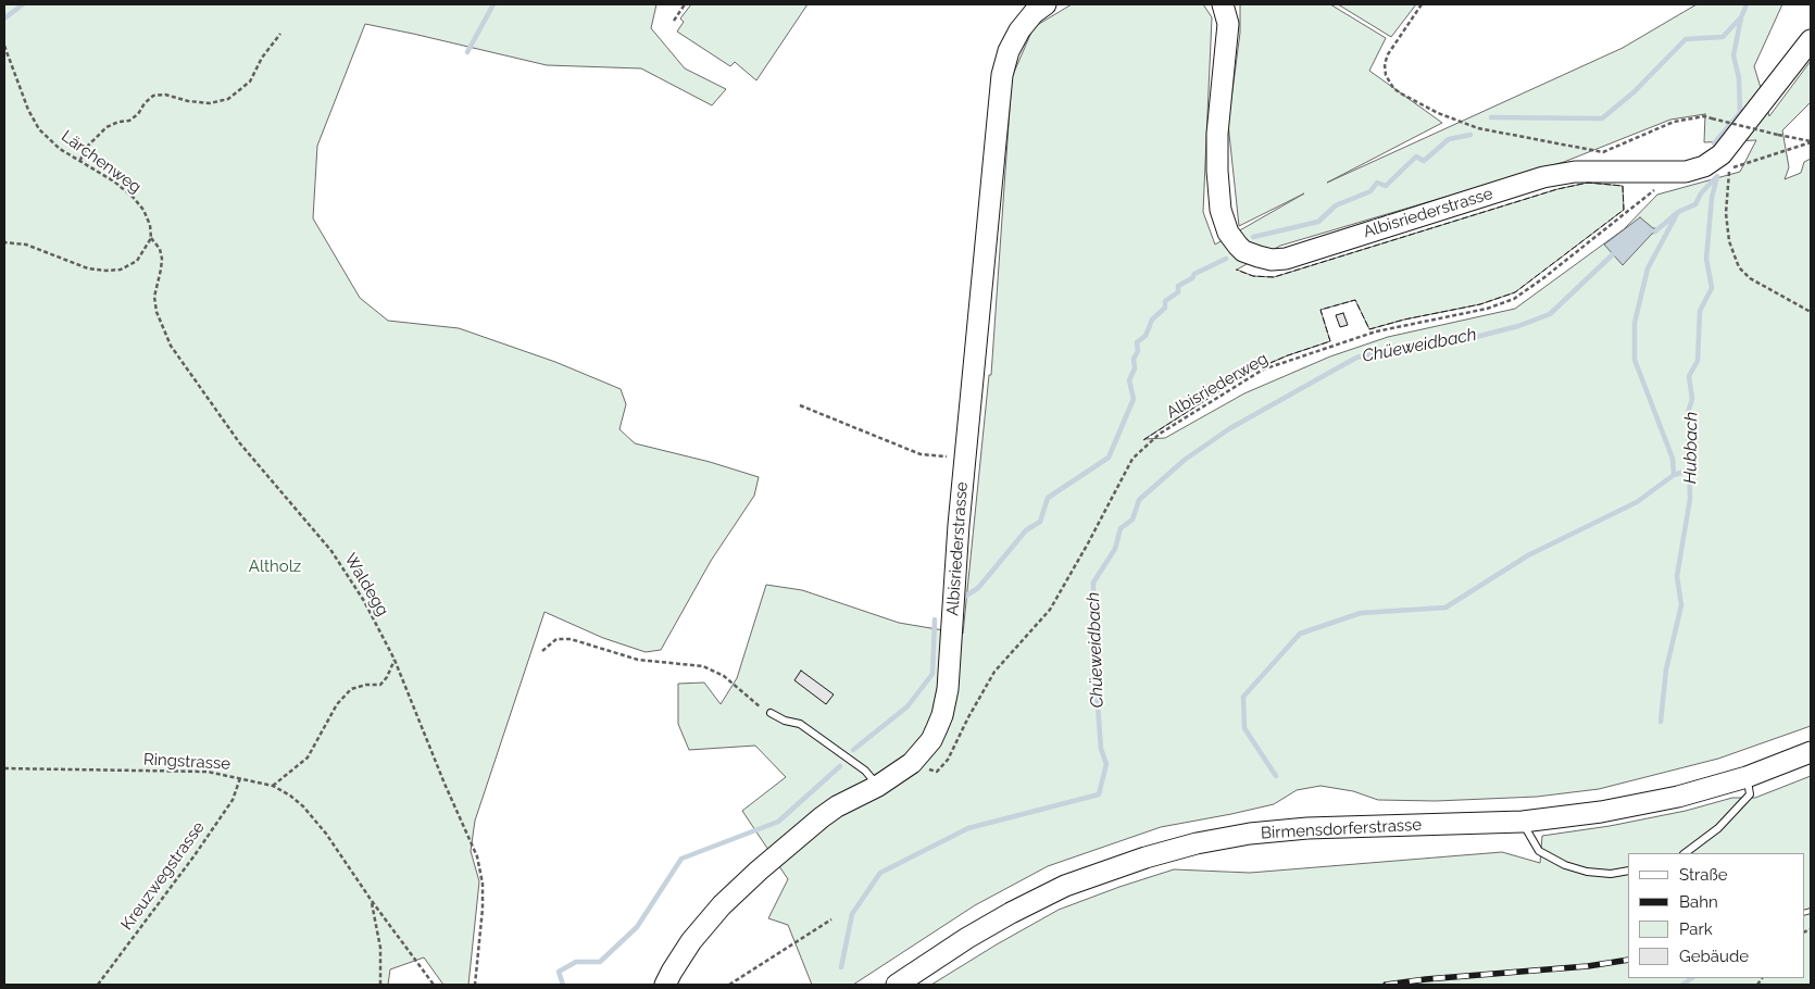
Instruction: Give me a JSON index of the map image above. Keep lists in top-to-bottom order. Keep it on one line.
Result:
{"streets":{"main road":["Albisriederstrasse","Birmensdorferstrasse"],"path":["Lärchenweg","Albisriederweg","Waldegg","Ringstrasse","Kreuzwegstrasse"]},"crossings":[["Lärchenweg","Waldegg"],["Albisriederstrasse","Albisriederweg"],["Ringstrasse","Kreuzwegstrasse"]],"water":["Chüeweidbach","Hubbach"],"parks":["Altholz"],"legend":["Straße","Bahn","Park","Gebäude"]}
